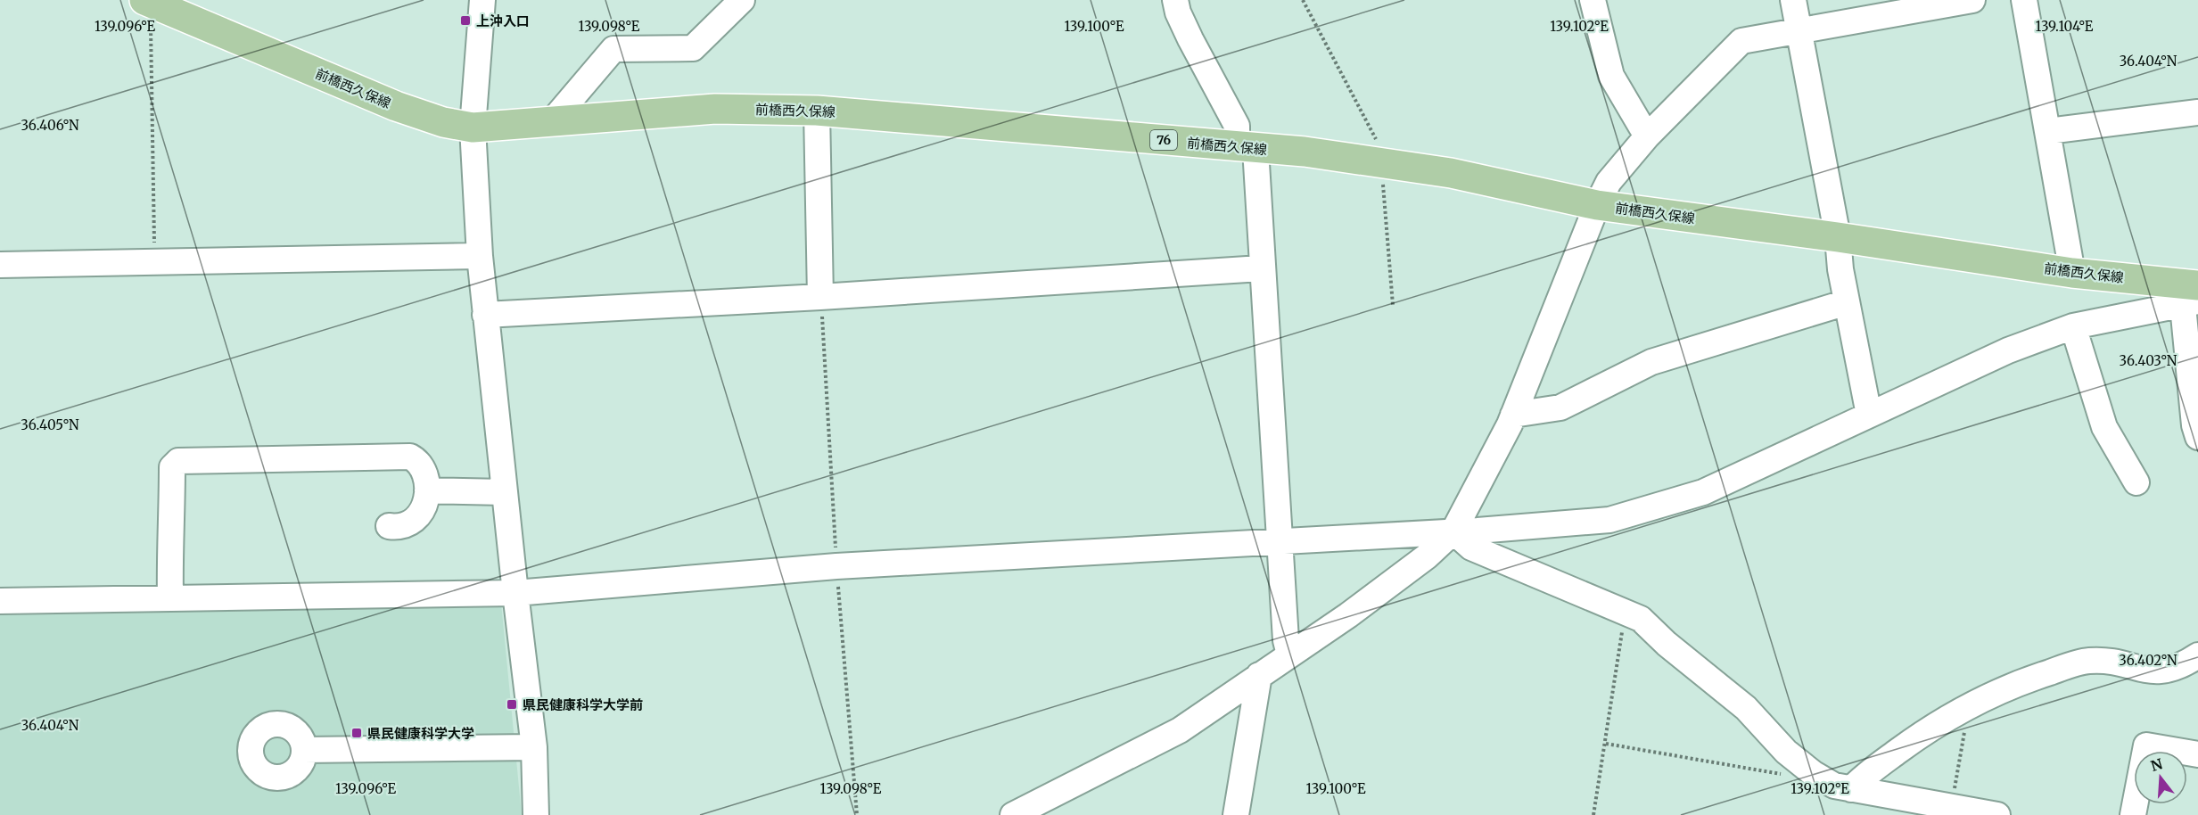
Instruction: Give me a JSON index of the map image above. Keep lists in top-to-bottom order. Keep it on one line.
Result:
{"streets":{"main road":["前橋西久保線","76"]},"places":{"transit":["上沖入口","県民健康科学大学前","県民健康科学大学"]},"north":"top","coordinates":["139.096°E","139.098°E","139.100°E","139.102°E","139.104°E","36.404°N","36.406°N","36.403°N","36.405°N","36.402°N"]}
